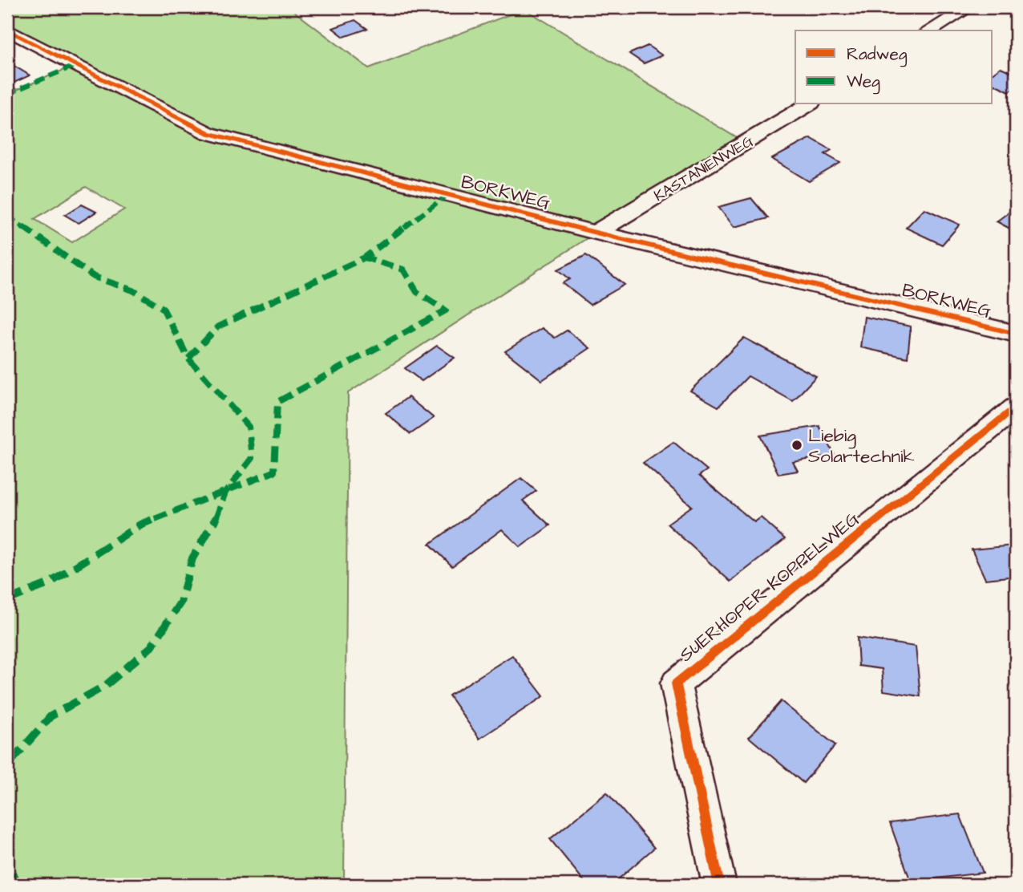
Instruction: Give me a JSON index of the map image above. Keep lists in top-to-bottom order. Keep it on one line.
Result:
{"streets":{"street":["KASTANIENWEG","BORKWEG","SUERHOPER KOPPELWEG"]},"crossings":[["KASTANIENWEG","BORKWEG"]],"places":["Liebig Solartechnik"],"legend":["Radweg","Weg"]}
